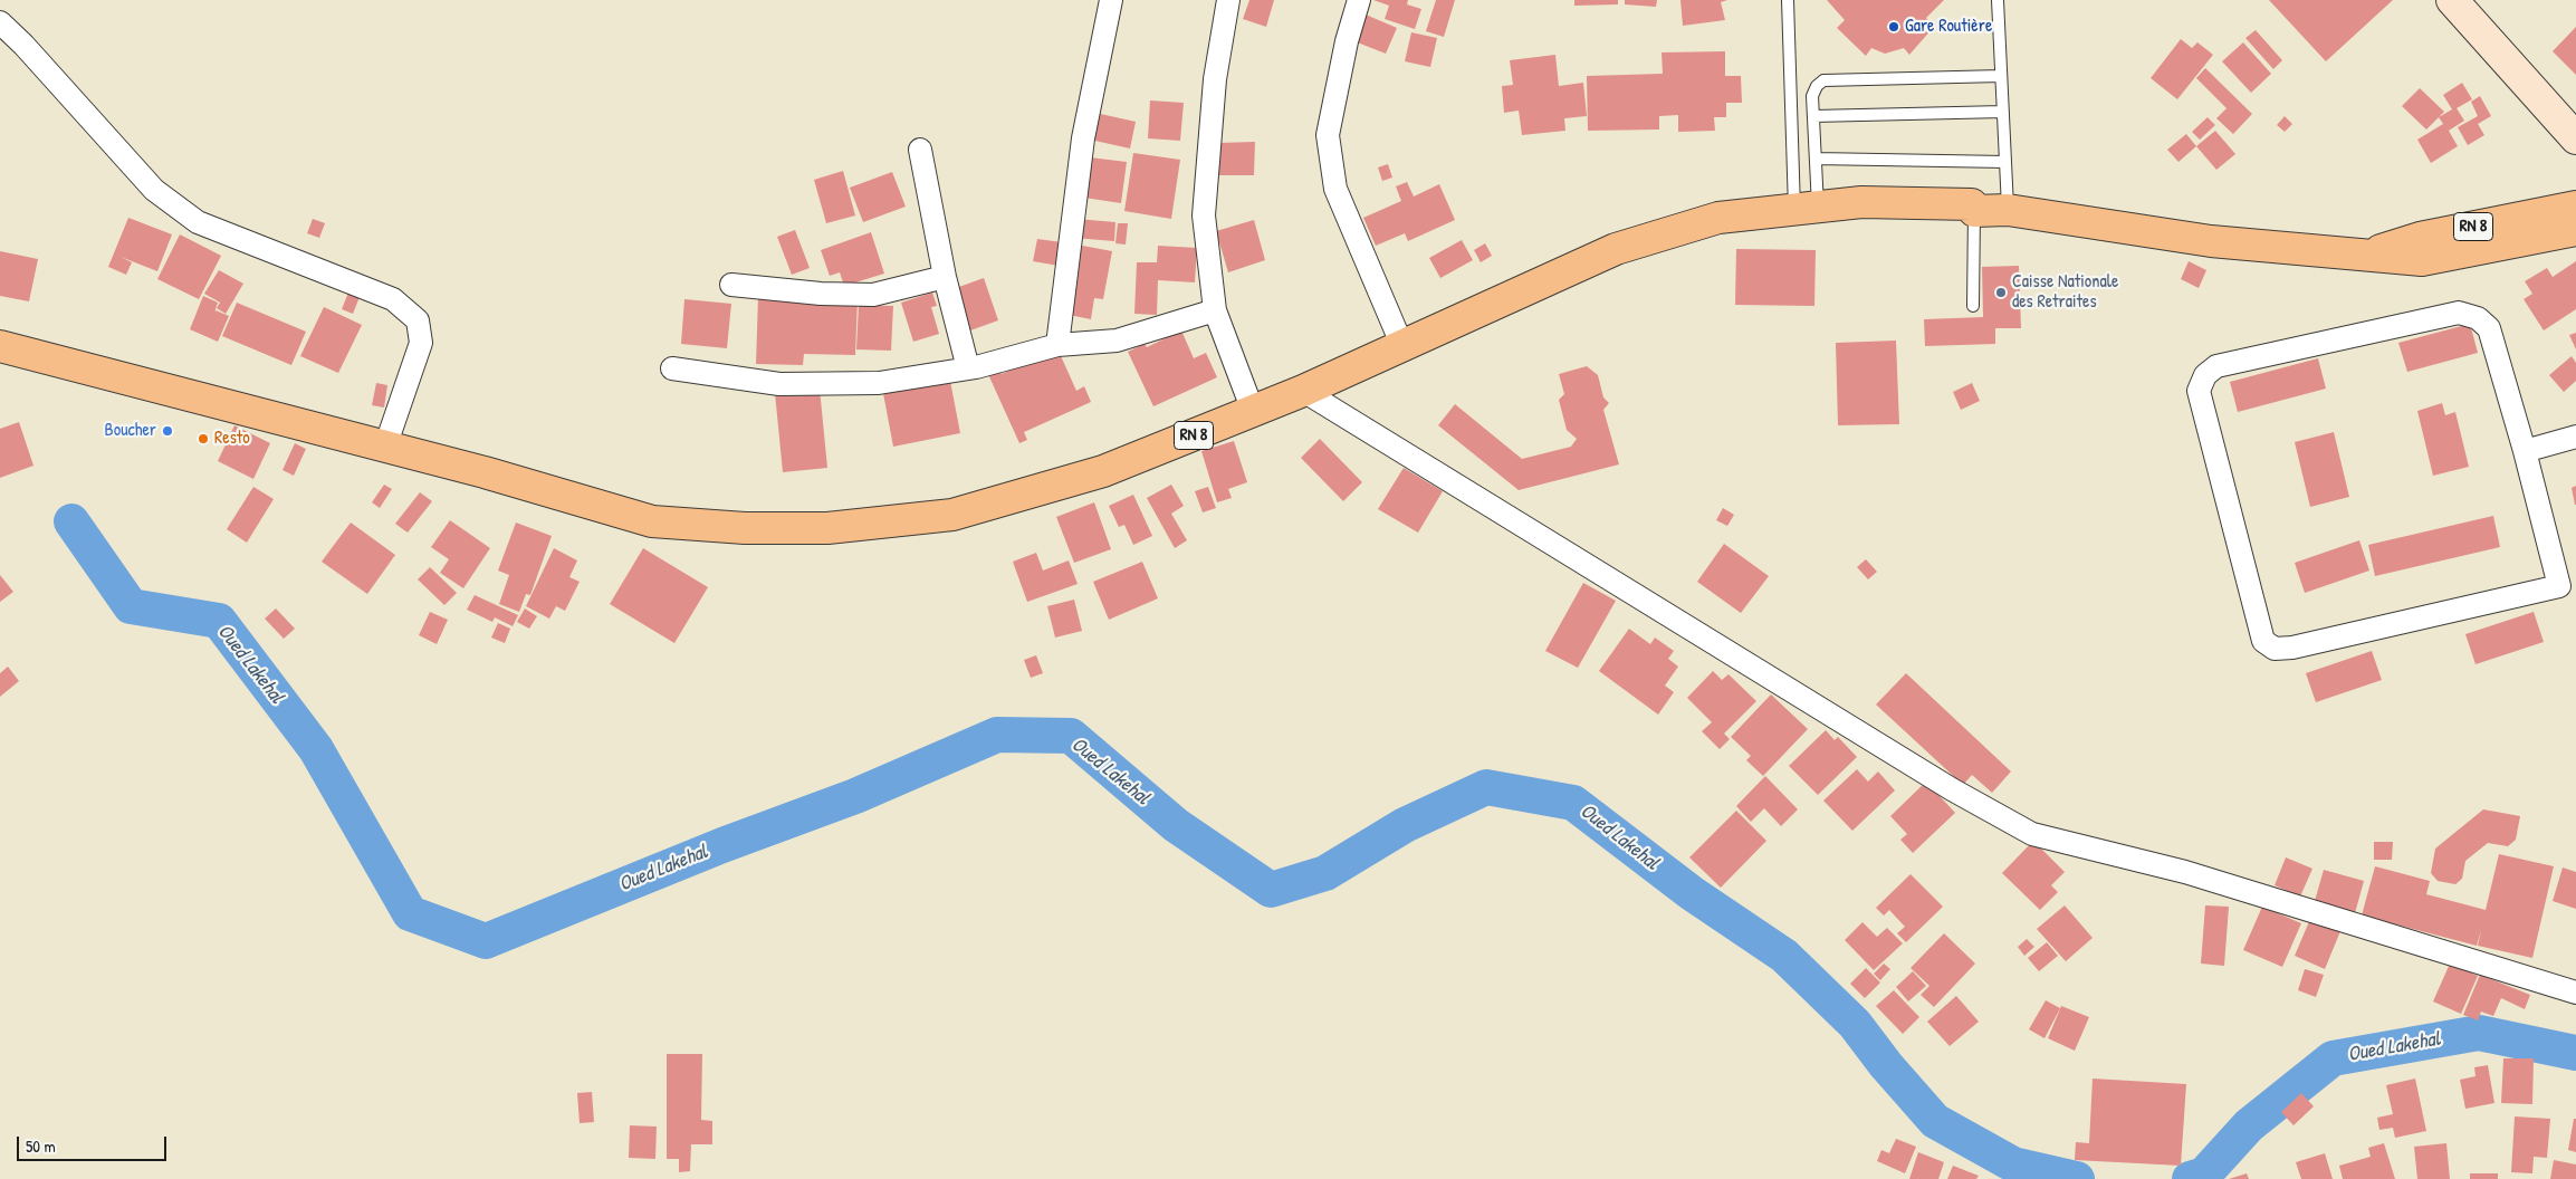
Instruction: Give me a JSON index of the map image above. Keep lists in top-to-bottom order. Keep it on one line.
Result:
{"streets":{"highway":["RN 8"]},"water":["Oued Lakehal"],"places":["Gare Routière","Caisse Nationale des Retraites","Boucher","Resto"],"scale_bar":"50 m"}
